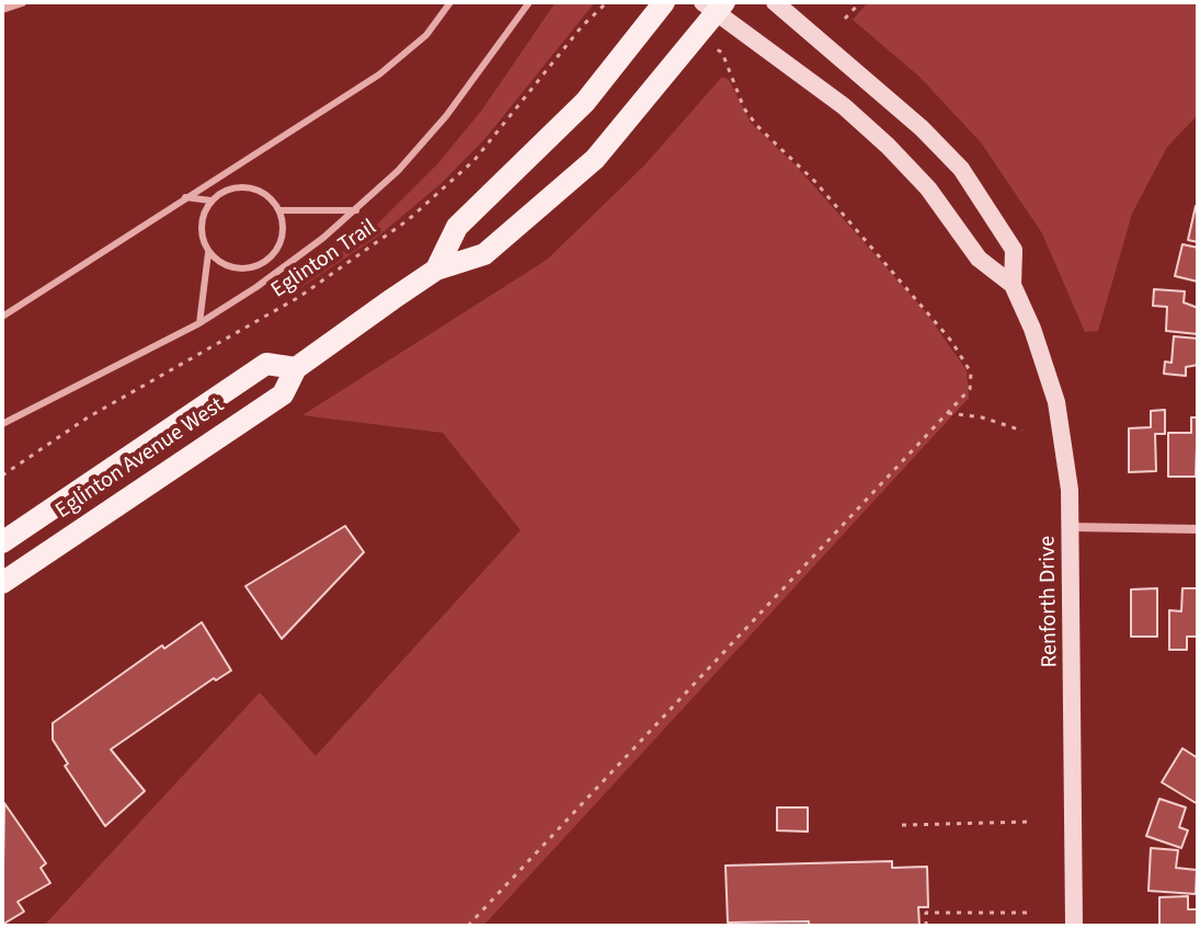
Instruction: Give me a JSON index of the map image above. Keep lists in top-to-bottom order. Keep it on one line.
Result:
{"streets":{"main road":["Eglinton Avenue West","Renforth Drive"],"path":["Eglinton Trail"]},"crossings":[["Eglinton Avenue West","Renforth Drive"]]}
